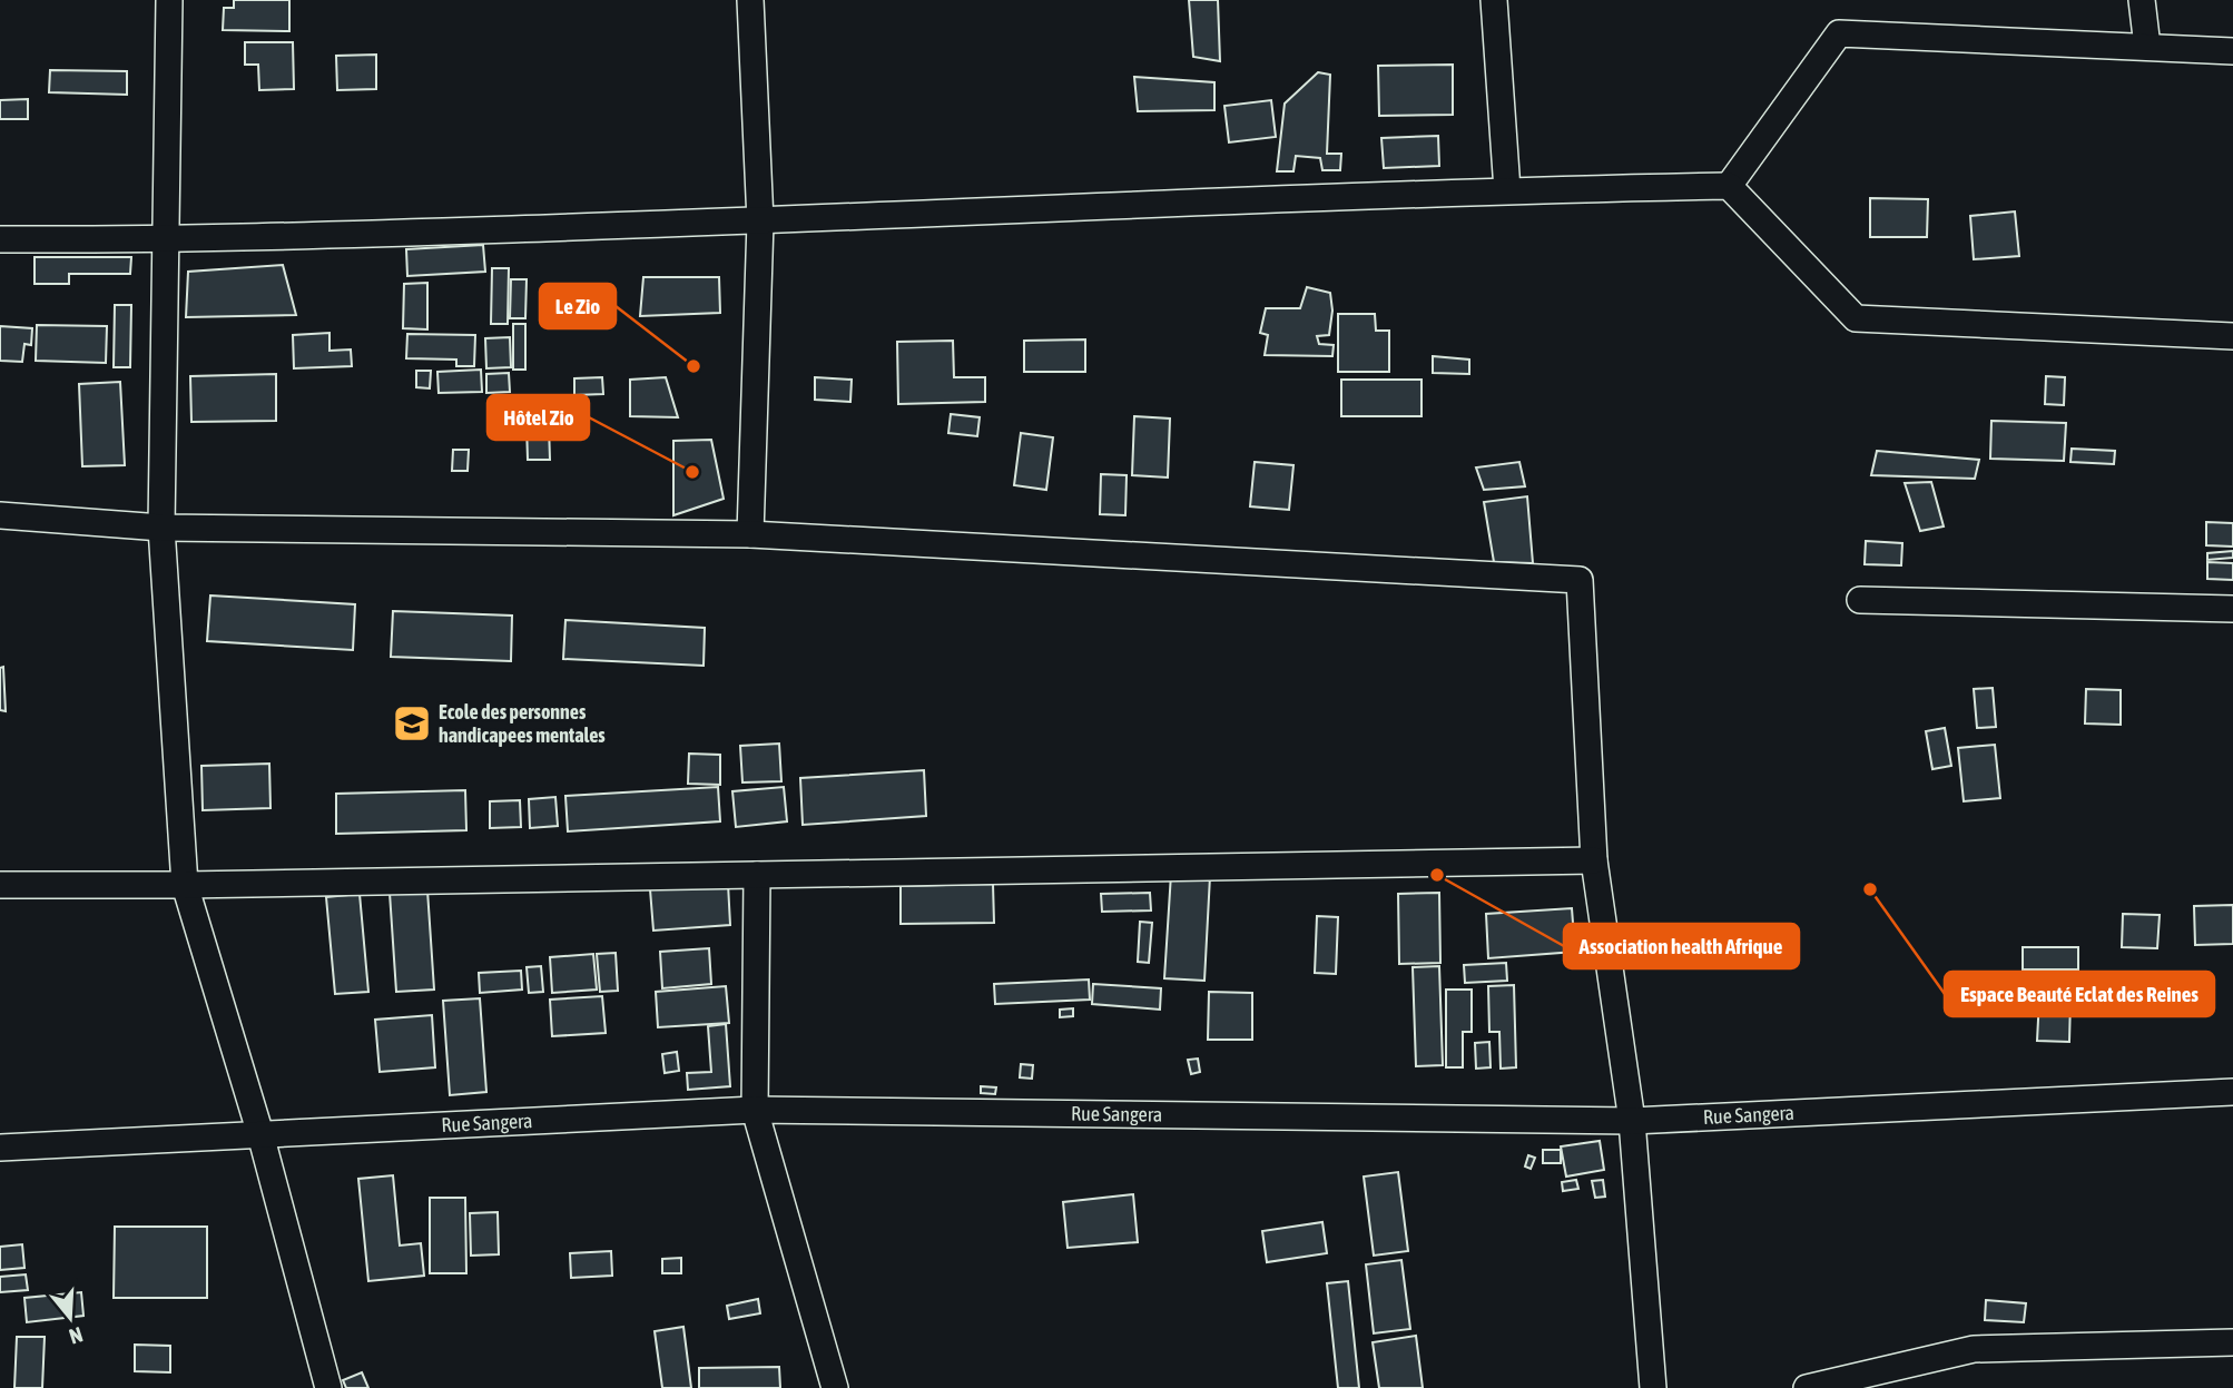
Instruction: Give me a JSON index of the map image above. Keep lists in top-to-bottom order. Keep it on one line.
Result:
{"streets":{"street":["Rue Sangera"]},"places":{"other":["Le Zio","Hôtel Zio","Association health Afrique","Espace Beauté Eclat des Reines"],"school or university":["Ecole des personnes handicapees mentales"]},"north":"bottom"}
